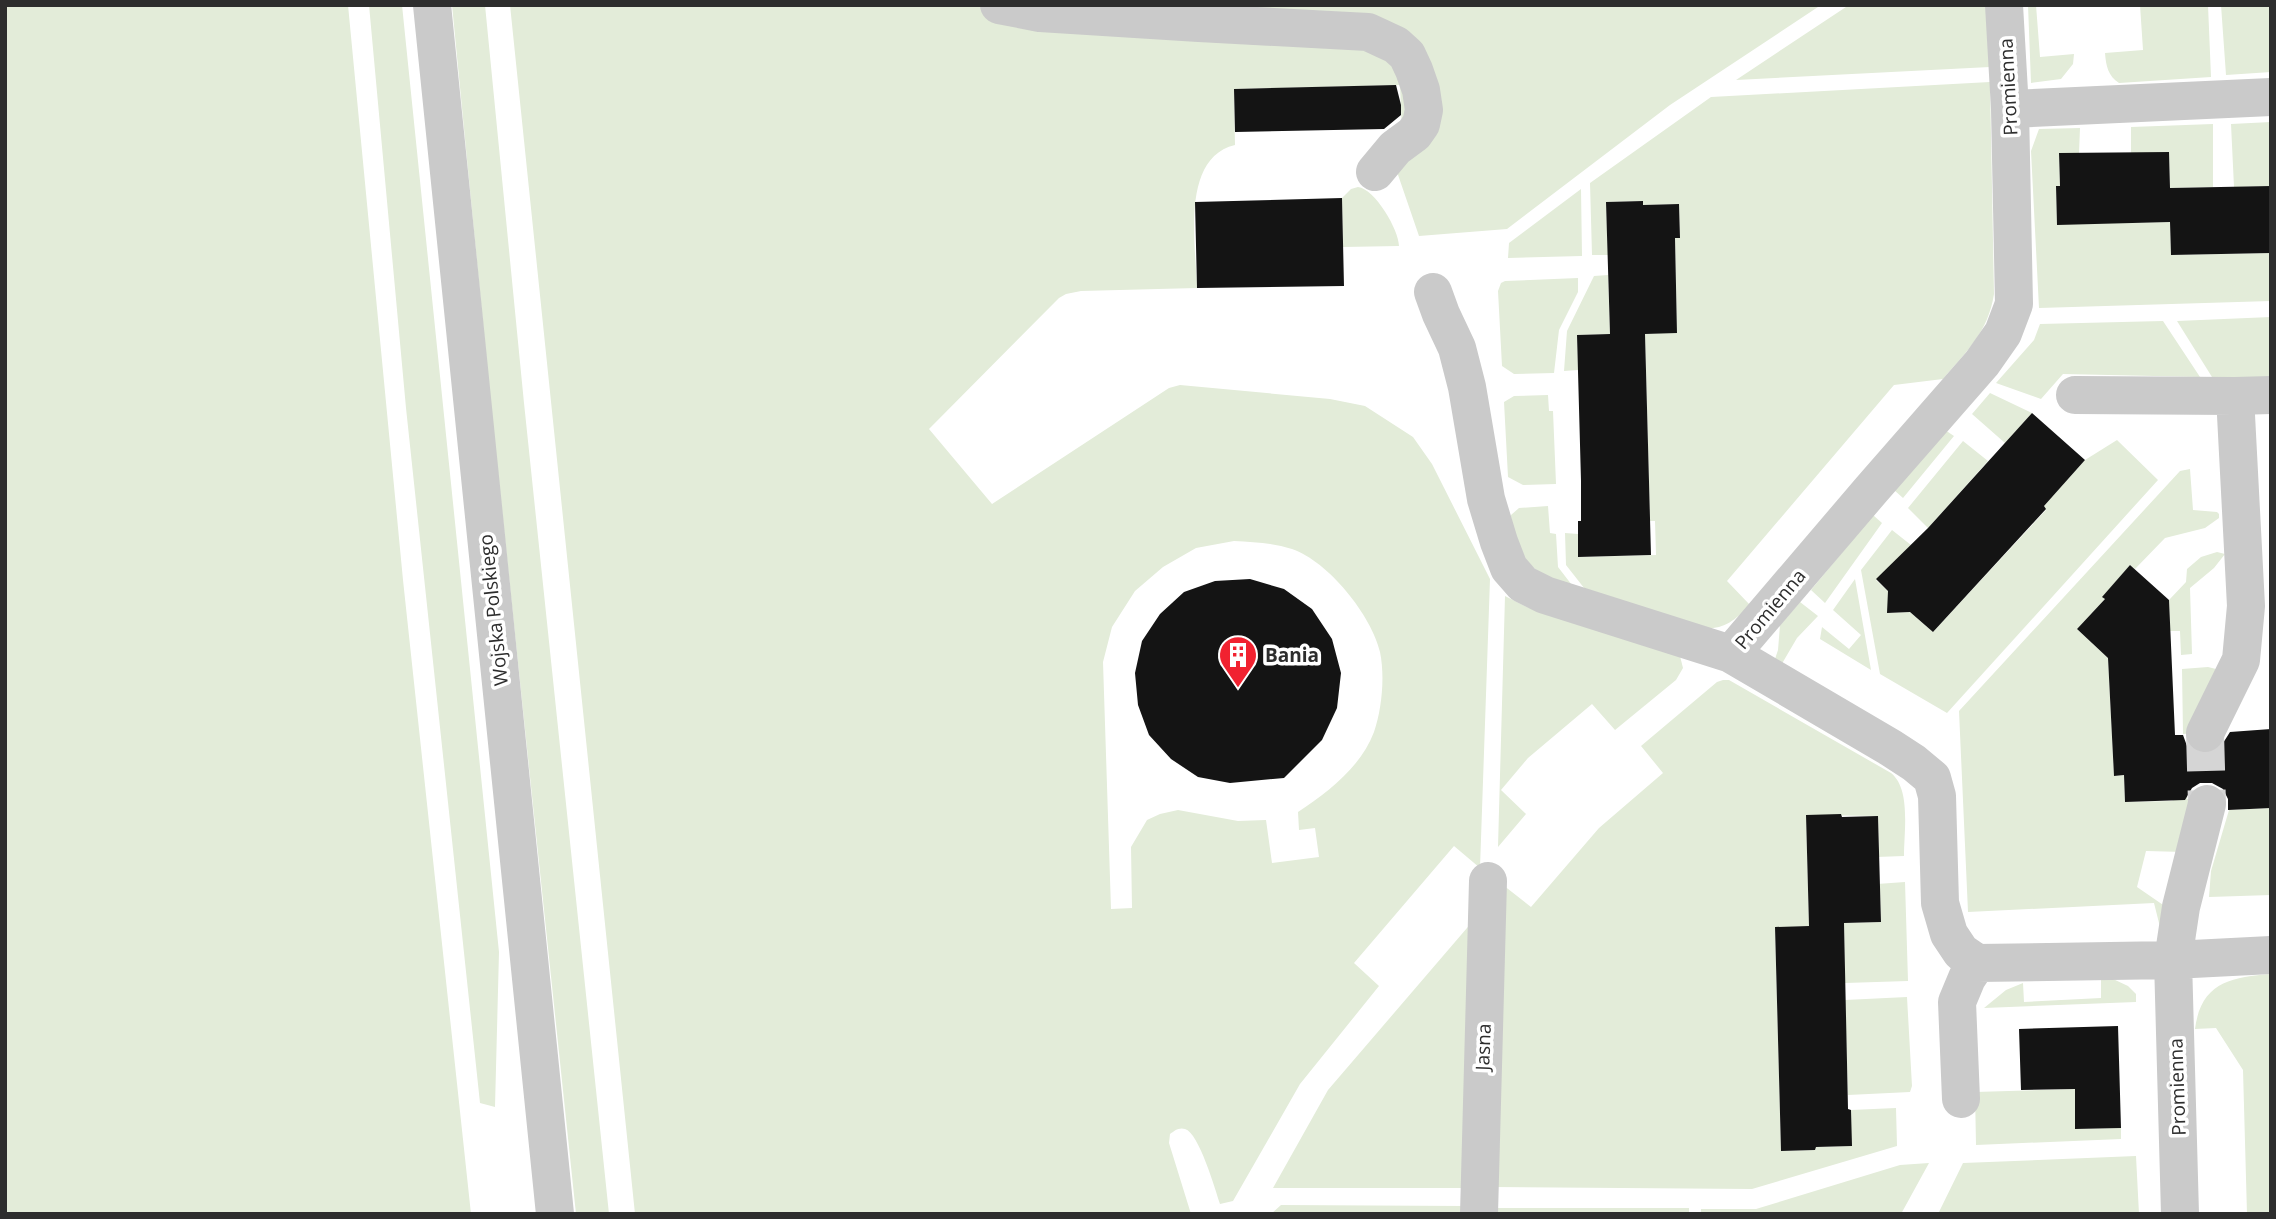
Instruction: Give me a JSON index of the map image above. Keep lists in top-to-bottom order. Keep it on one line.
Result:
{"streets":{"street":["Promienna","Wojska Polskiego","Jasna"]},"places":{"building":["Bania"]}}
